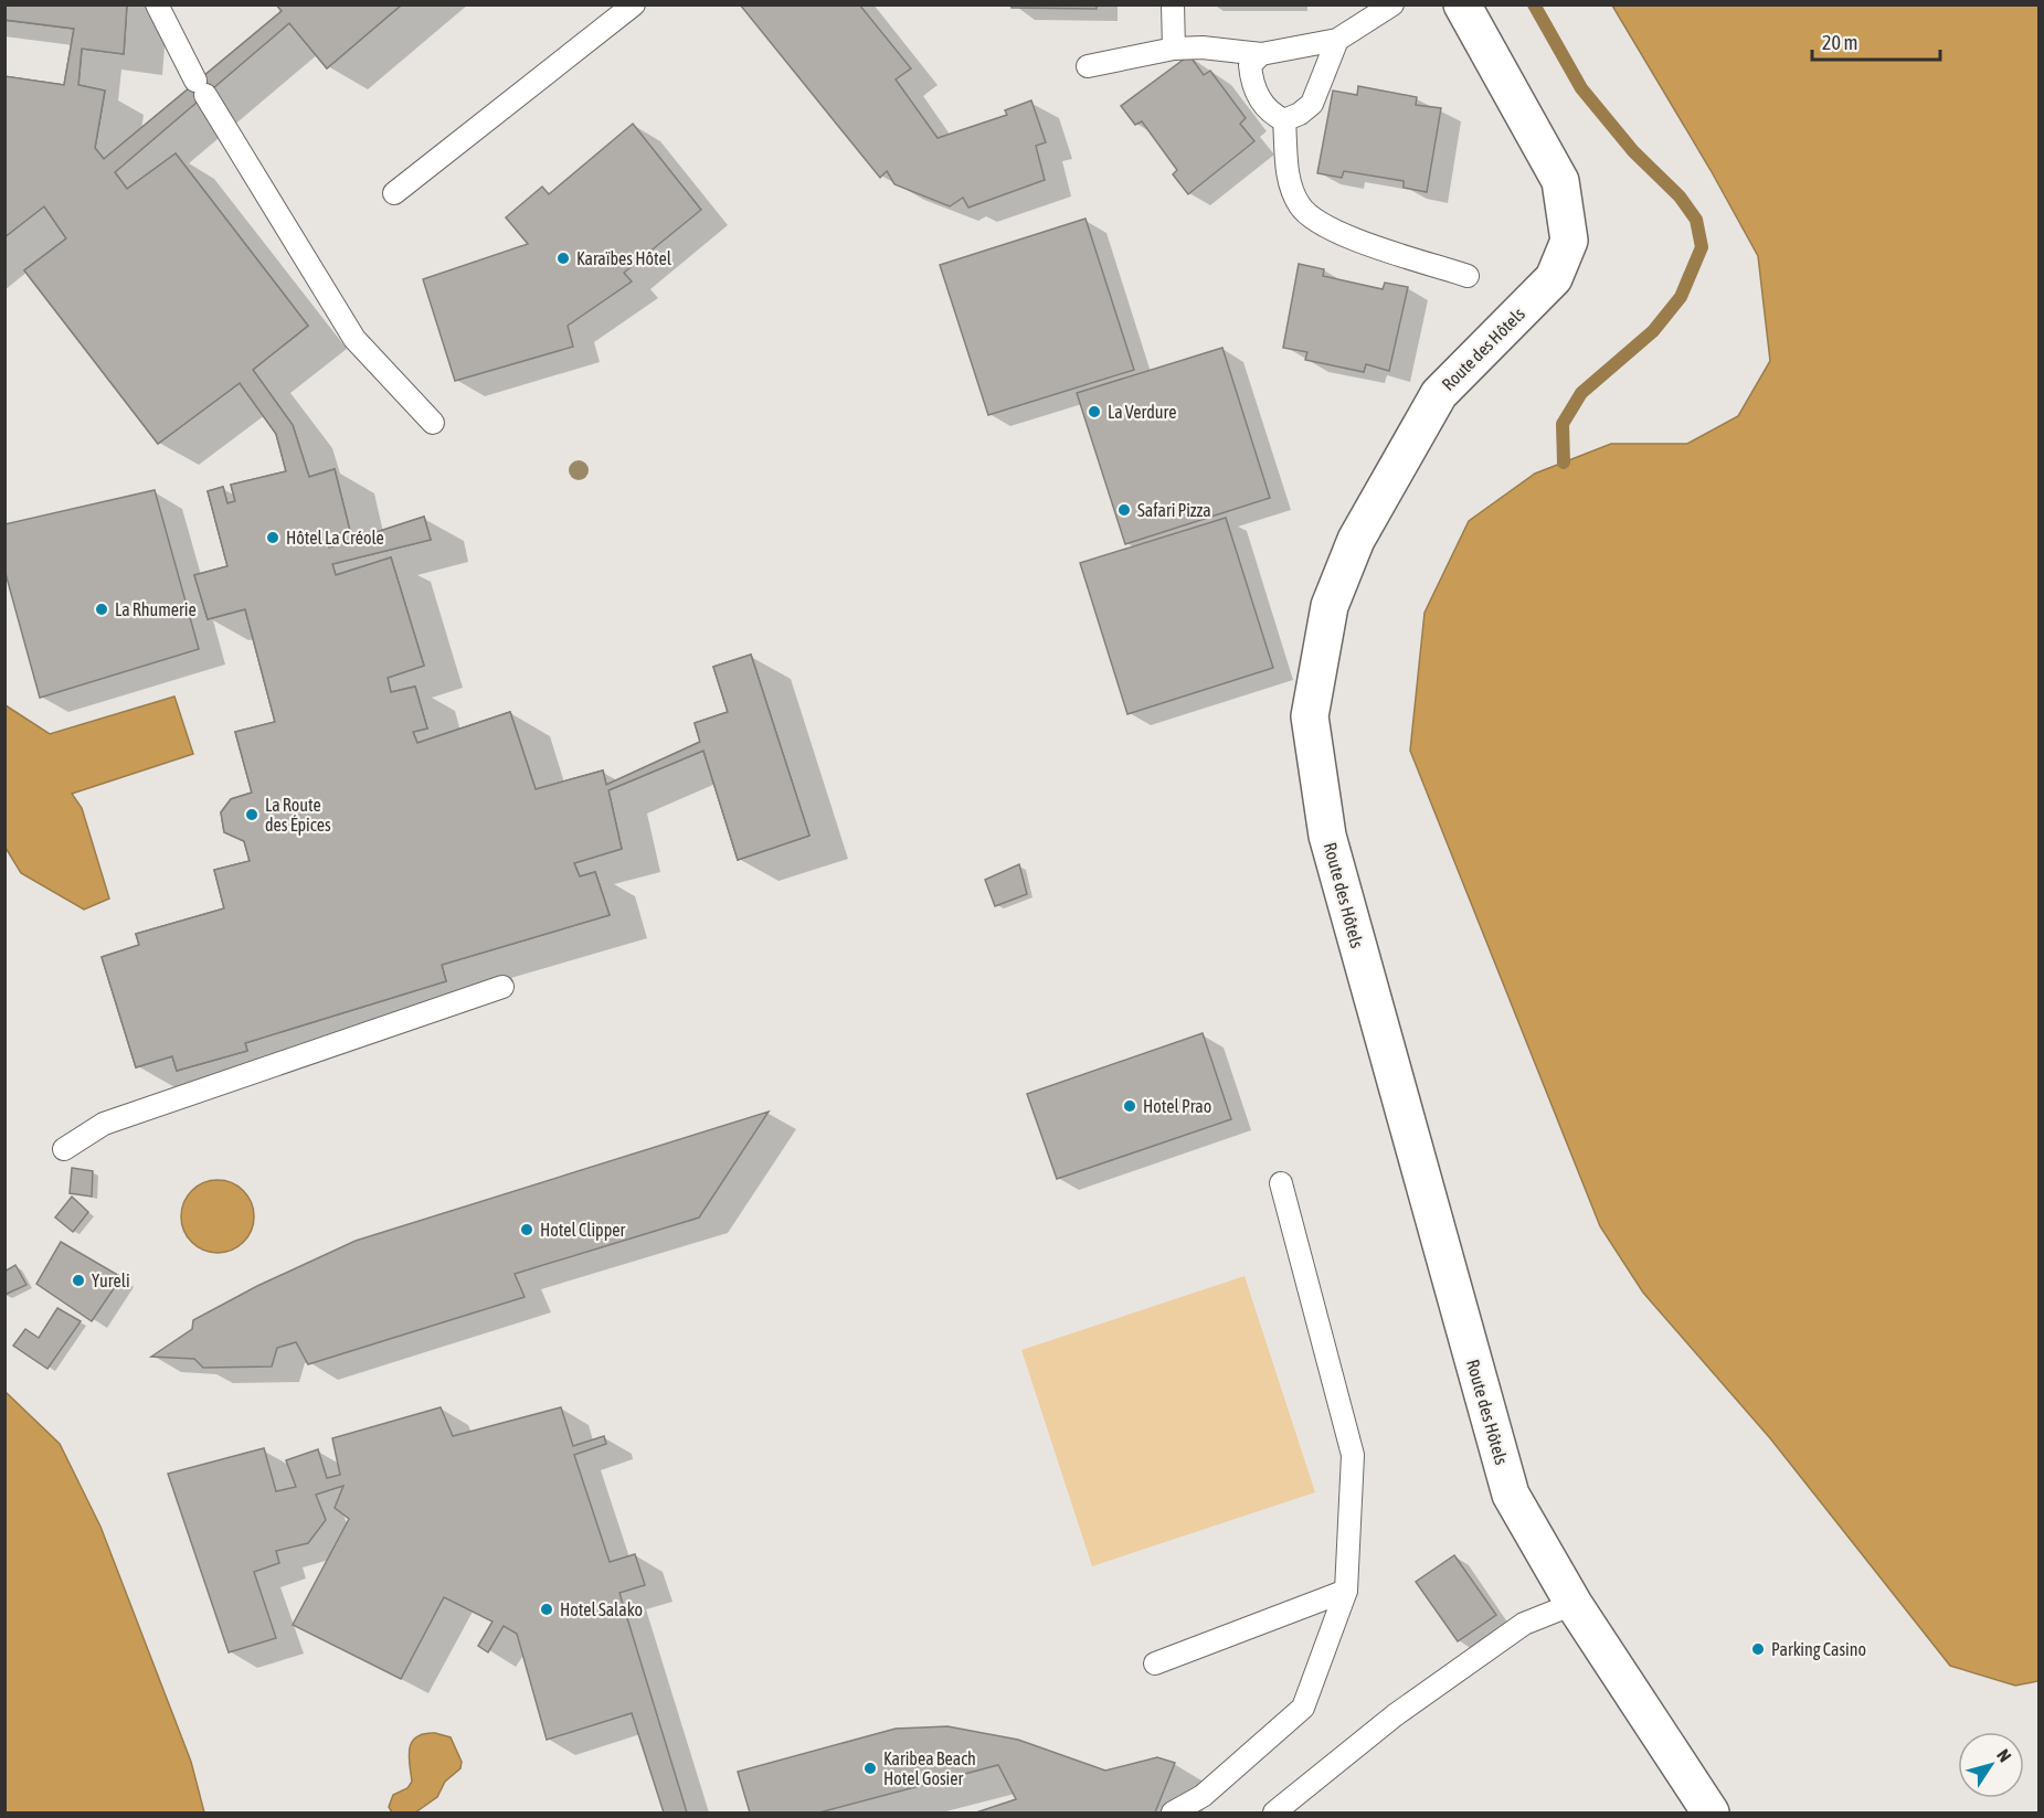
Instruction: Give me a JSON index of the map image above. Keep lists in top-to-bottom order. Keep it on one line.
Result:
{"streets":{"street":["Route des Hôtels"]},"places":["Karaïbes Hôtel","La Verdure","Safari Pizza","Hôtel La Créole","La Rhumerie","La Route des Épices","Hotel Prao","Hotel Clipper","Yureli","Hotel Salako","Parking Casino","Karibea Beach Hotel Gosier"],"scale_bar":"20 m","north":"top right"}
